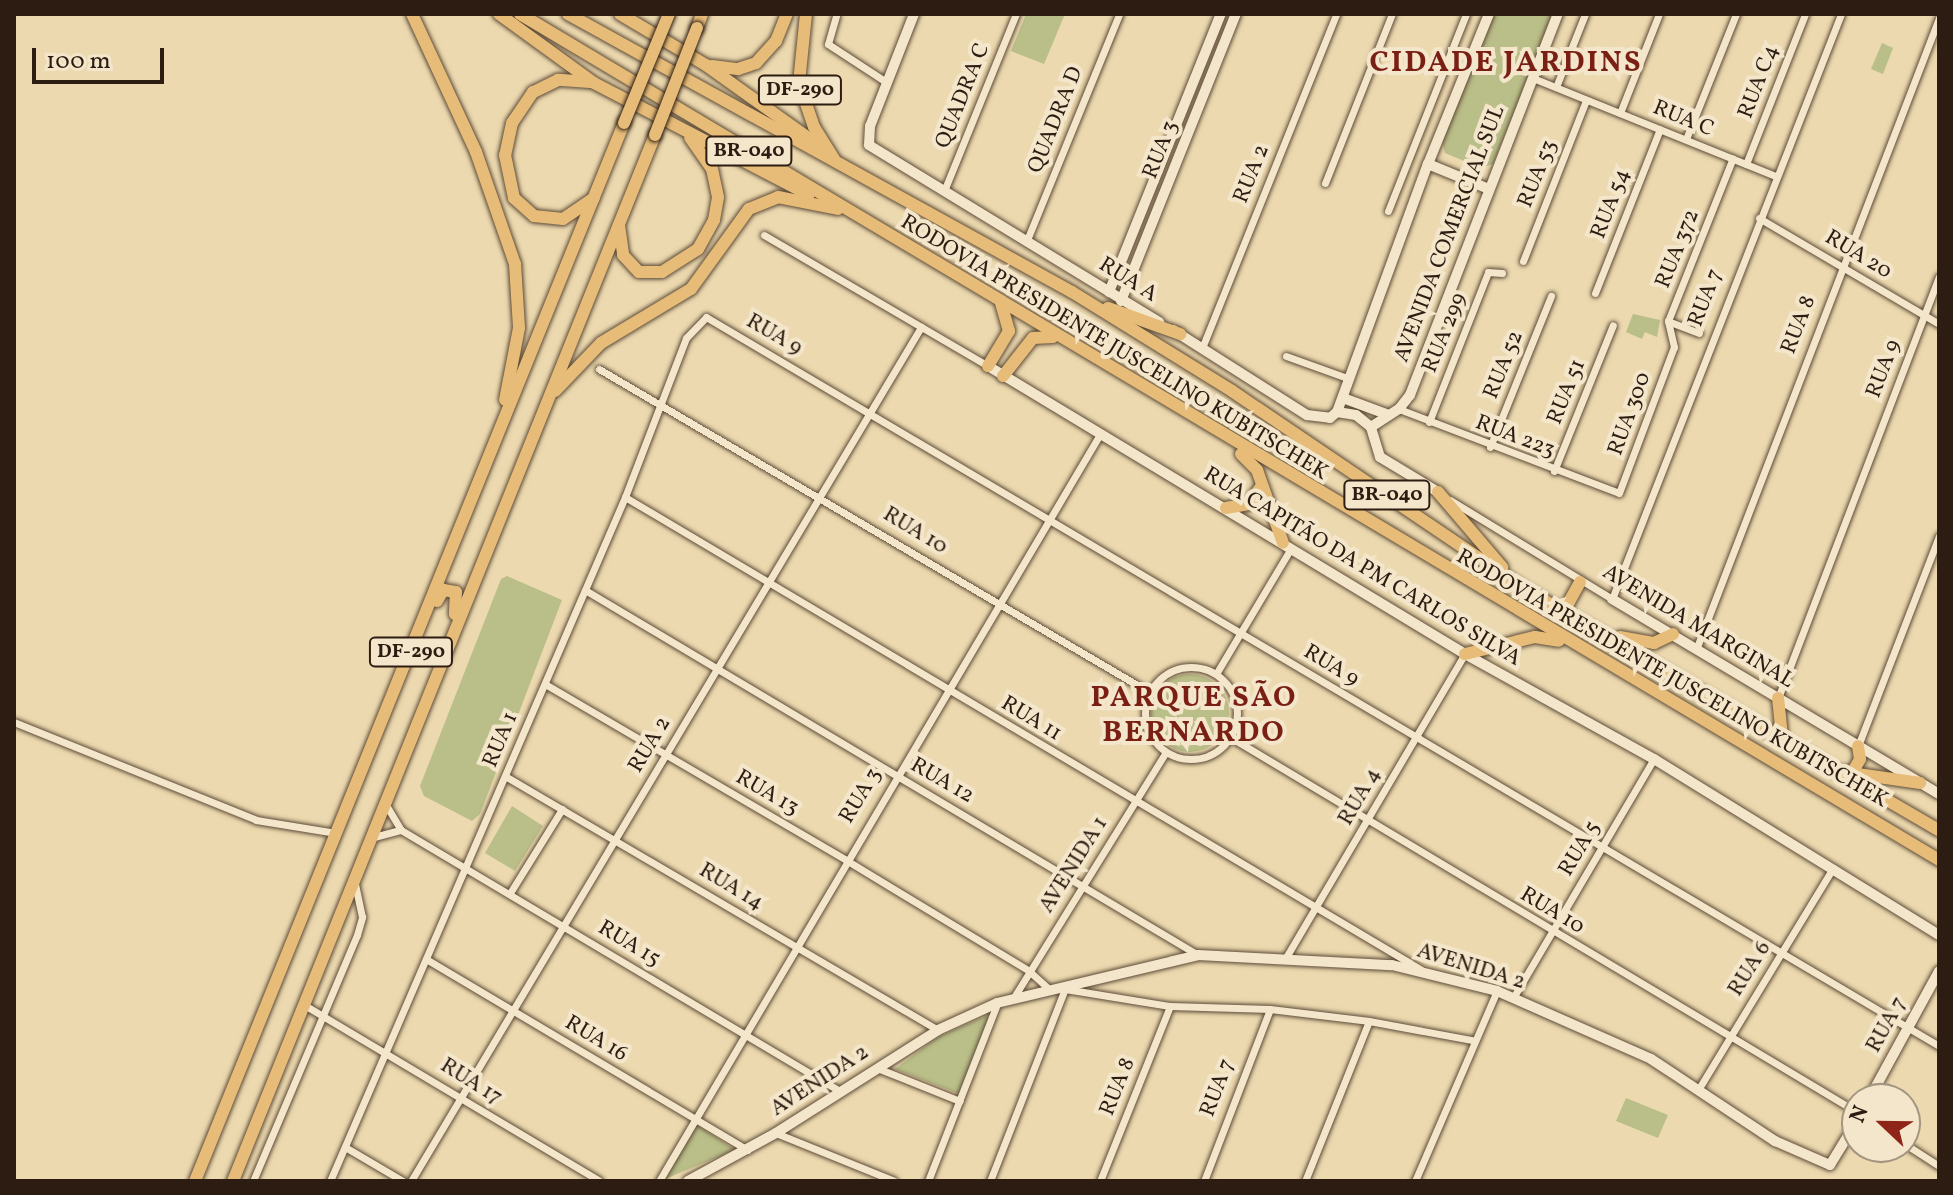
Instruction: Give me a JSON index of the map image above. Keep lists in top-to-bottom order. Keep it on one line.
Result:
{"streets":{"highway":["DF-290","BR-040","RODOVIA PRESIDENTE JUSCELINO KUBITSCHEK"],"street":["RUA C4","QUADRA C","RUA C","QUADRA D","RUA 3","RUA 2","RUA 53","RUA 54","AVENIDA COMERCIAL SUL","RUA 372","RUA 20","RUA A","RUA 7","RUA 8","RUA 299","RUA 9","RUA 52","RUA 51","RUA 300","RUA 223","RUA 10","RUA CAPITÃO DA PM CARLOS SILVA","AVENIDA MARGINAL","RUA 11","RUA 1","RUA 12","RUA 13","RUA 4","RUA 5","AVENIDA 1","RUA 14","RUA 15","AVENIDA 2","RUA 6","RUA 16","RUA 17"]},"crossings":[["RUA C4","RUA C"],["DF-290","RODOVIA PRESIDENTE JUSCELINO KUBITSCHEK"],["DF-290","RUA 17"],["QUADRA C","RUA A"],["RUA C","RUA 53"],["RUA C","RUA 54"],["RUA C","AVENIDA COMERCIAL SUL"],["RUA C","RUA 372"],["RUA C","RUA 7"],["QUADRA D","RUA A"],["RUA 3","RUA A"],["RUA 3","RUA 9"],["RUA 3","RUA 10"],["RUA 3","RUA CAPITÃO DA PM CARLOS SILVA"],["RUA 3","RUA 11"],["RUA 3","RUA 12"],["RUA 3","RUA 13"],["RUA 3","RUA 14"],["RUA 3","RUA 15"],["RUA 3","RUA 16"],["RUA 2","RUA A"],["RUA 2","RUA 9"],["RUA 2","RUA 10"],["RUA 2","RUA CAPITÃO DA PM CARLOS SILVA"],["RUA 2","RUA 11"],["RUA 2","RUA 12"],["RUA 2","RUA 13"],["RUA 2","RUA 14"],["RUA 2","RUA 15"],["RUA 2","RUA 16"],["RUA 2","RUA 17"],["AVENIDA COMERCIAL SUL","RUA 223"],["RUA 372","RUA 300"],["RUA 20","RUA 7"],["RUA 20","RUA 8"],["RUA 20","RUA 9"],["RUA 7","RUA 9"],["RUA 7","AVENIDA MARGINAL"],["RUA 7","AVENIDA 2"],["RUA 8","AVENIDA MARGINAL"],["RUA 8","AVENIDA 2"],["RUA 299","RUA 223"],["RUA 9","AVENIDA MARGINAL"],["RUA 9","RUA 1"],["RUA 9","RUA 4"],["RUA 9","RUA 5"],["RUA 9","RUA 6"],["RUA 52","RUA 223"],["RUA 51","RUA 223"],["RUA 300","RUA 223"],["RUA 10","RUA 1"],["RUA 10","RUA 4"],["RUA 10","RUA 5"],["RUA 10","AVENIDA 1"],["RUA 10","RUA 6"],["RUA CAPITÃO DA PM CARLOS SILVA","RUA 4"],["RUA CAPITÃO DA PM CARLOS SILVA","RUA 5"],["RUA CAPITÃO DA PM CARLOS SILVA","RUA 6"],["RUA 11","RUA 1"],["RUA 11","RUA 4"],["RUA 11","AVENIDA 1"],["RUA 11","AVENIDA 2"],["RUA 1","RUA 12"],["RUA 1","RUA 13"],["RUA 1","RUA 14"],["RUA 1","RUA 15"],["RUA 1","RUA 16"],["RUA 1","RUA 17"],["RUA 12","AVENIDA 1"],["RUA 12","AVENIDA 2"],["RUA 13","AVENIDA 1"],["RUA 13","AVENIDA 2"],["RUA 4","AVENIDA 2"],["RUA 5","AVENIDA 2"],["AVENIDA 1","AVENIDA 2"],["RUA 14","AVENIDA 2"],["RUA 15","AVENIDA 2"],["AVENIDA 2","RUA 6"],["AVENIDA 2","RUA 16"]],"districts":["CIDADE JARDINS","PARQUE SÃO BERNARDO"],"scale_bar":"100 m","north":"left"}
